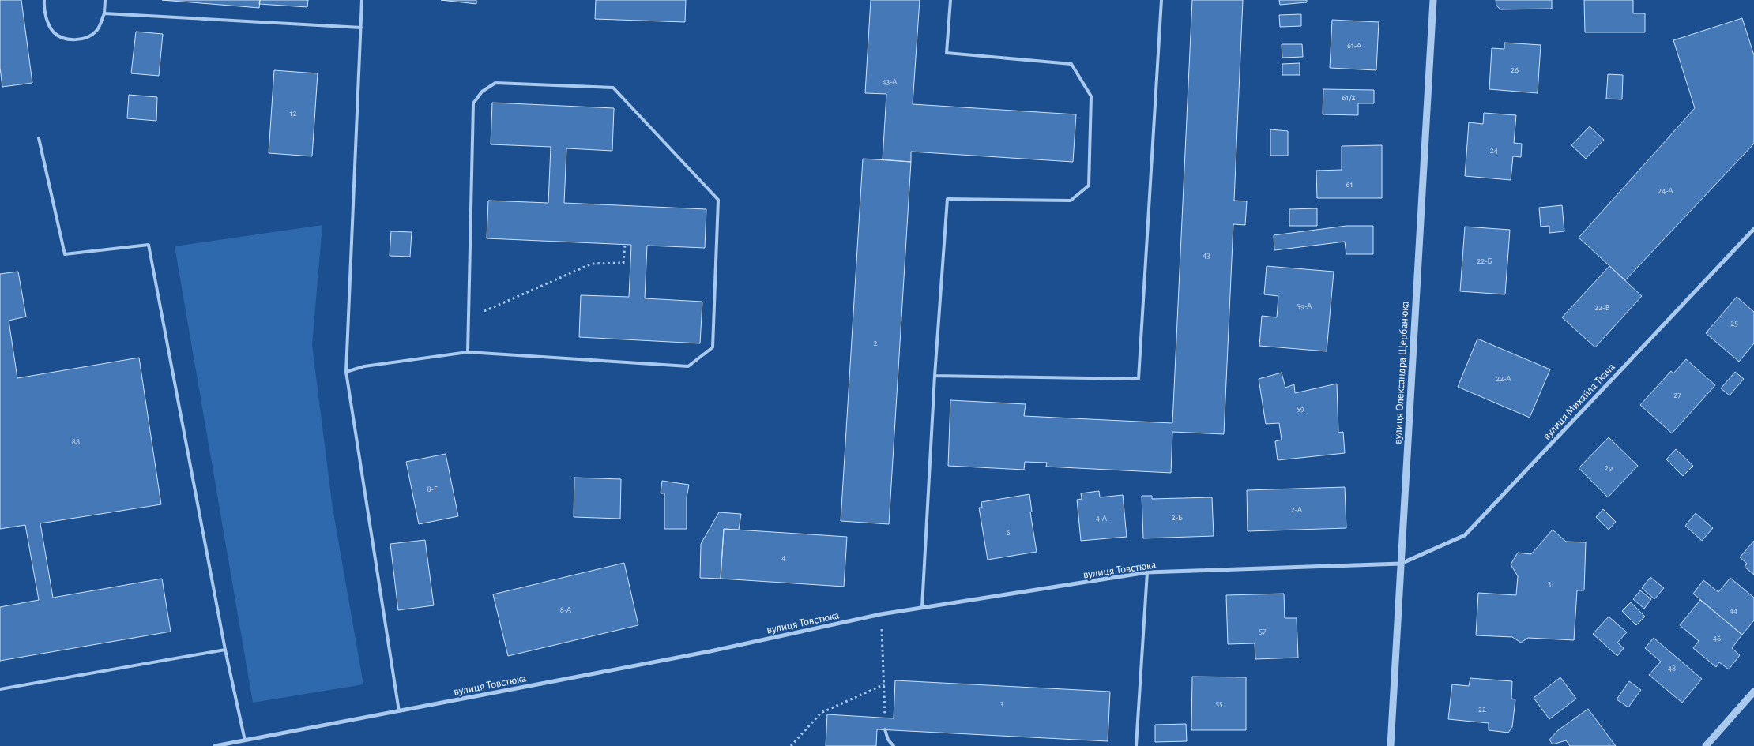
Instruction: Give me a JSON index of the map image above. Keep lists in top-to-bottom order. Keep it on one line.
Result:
{"streets":{"street":["вулиця Олександра Щербанюка","вулиця Михайла Ткача","вулиця Товстюка"]},"crossings":[["вулиця Олександра Щербанюка","вулиця Михайла Ткача"],["вулиця Олександра Щербанюка","вулиця Товстюка"],["вулиця Михайла Ткача","вулиця Товстюка"]],"house_numbers":["61-А","26","43-А","61/2","12","24","61","24-А","43","22-Б","59-А","22-В","25","2","22-А","27","59","88","29","8-Г","2-А","2-Б","4-А","6","4","31","8-А","44","57","46","48","3","55","22"]}
